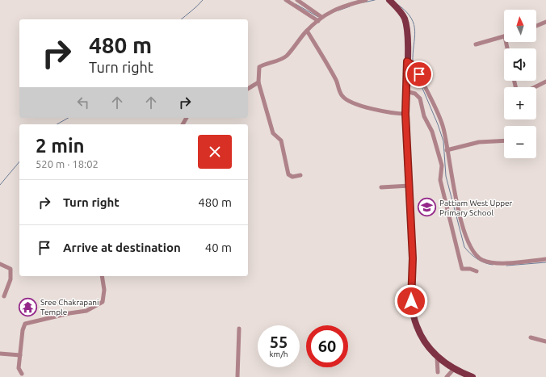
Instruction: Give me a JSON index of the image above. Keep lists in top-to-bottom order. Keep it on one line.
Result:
{"places":{"school or university":["Pattiam West Upper Primary School"],"temple":["Sree Chakrapani Temple"]},"north":"top","page":{"map_buttons":["+","−"],"turn":["480 m","Turn right"],"heading":["2 min","520 m · 18:02"],"list":[{"name":"Turn right","value":"480 m"},{"name":"Arrive at destination","value":"40 m"}],"speed":"55 km/h","limit":"60"}}
